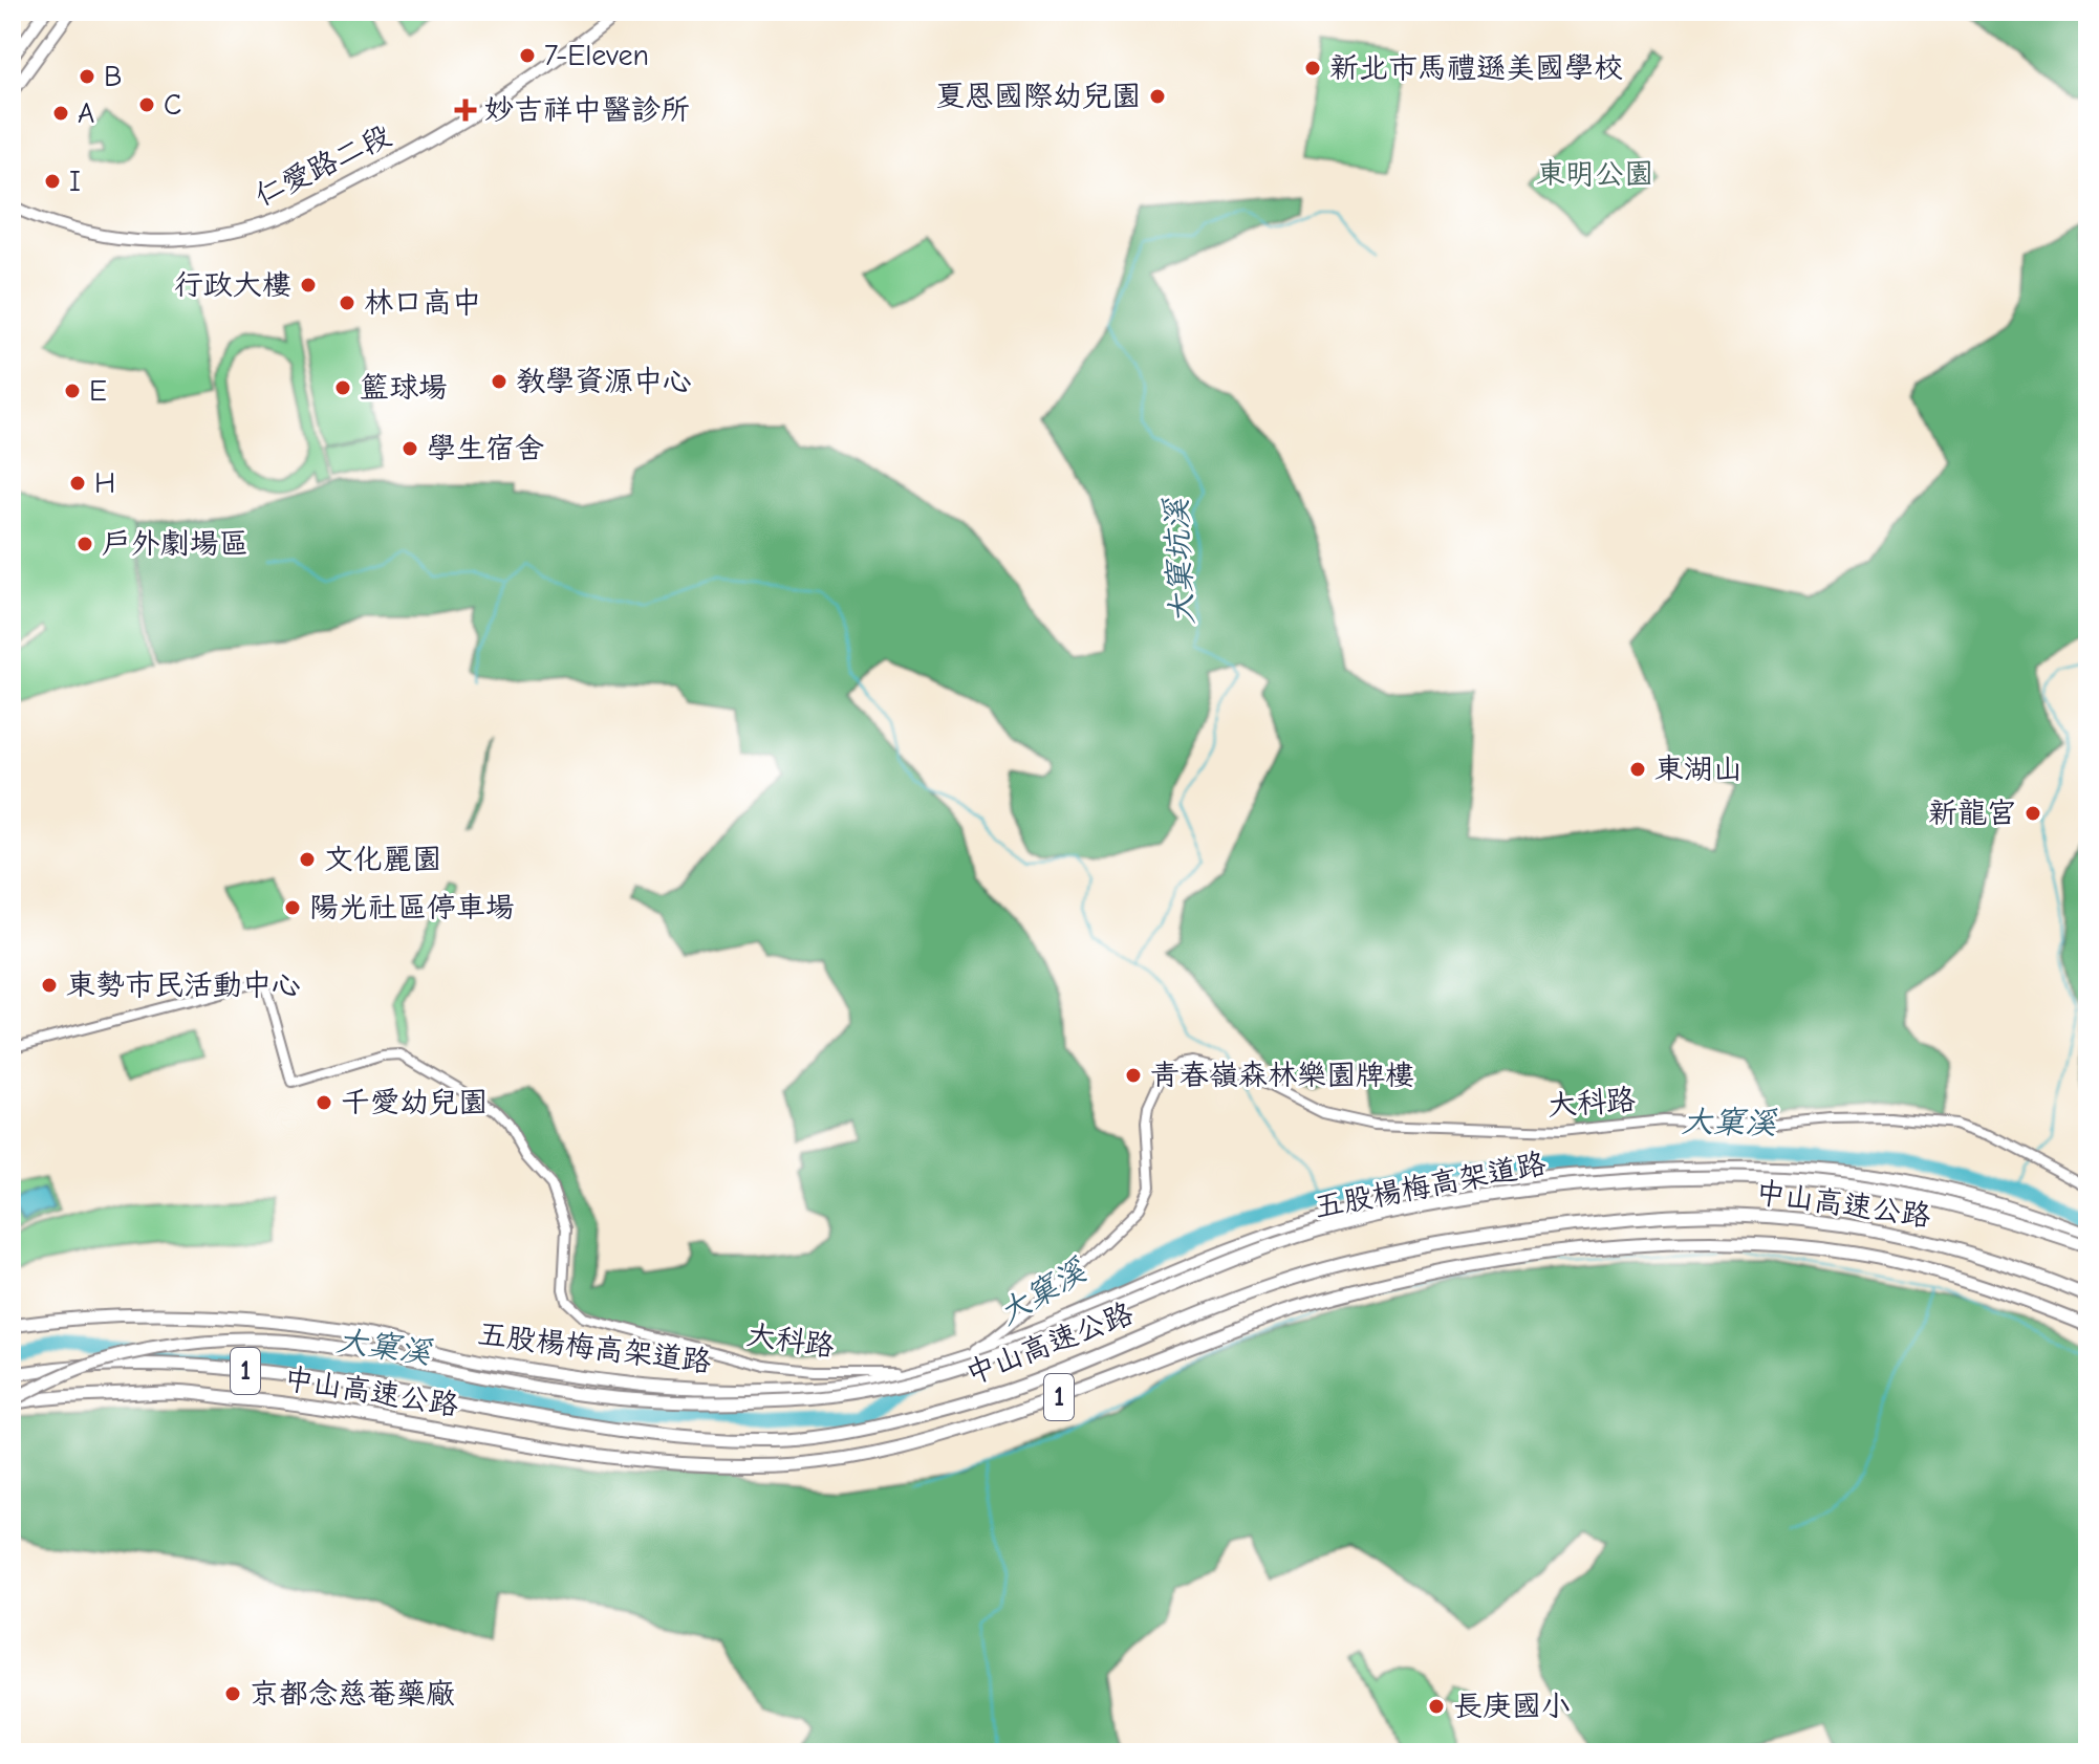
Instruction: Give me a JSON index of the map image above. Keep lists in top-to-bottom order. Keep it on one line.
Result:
{"streets":{"highway":["五股楊梅高架道路","中山高速公路","1"],"main road":["仁愛路二段"],"street":["大科路"]},"crossings":[["五股楊梅高架道路","中山高速公路"]],"water":["大窠坑溪","大窠溪"],"parks":["東明公園"],"places":{"other":["7-Eleven","新北市馬禮遜美國學校","B","夏恩國際幼兒園","C","A","I","行政大樓","林口高中","教學資源中心","籃球場","E","學生宿舍","H","戶外劇場區","東湖山","新龍宮","文化麗園","陽光社區停車場","東勢市民活動中心","青春嶺森林樂園牌樓","千愛幼兒園","京都念慈菴藥廠","長庚國小"],"health":["妙吉祥中醫診所"]}}
